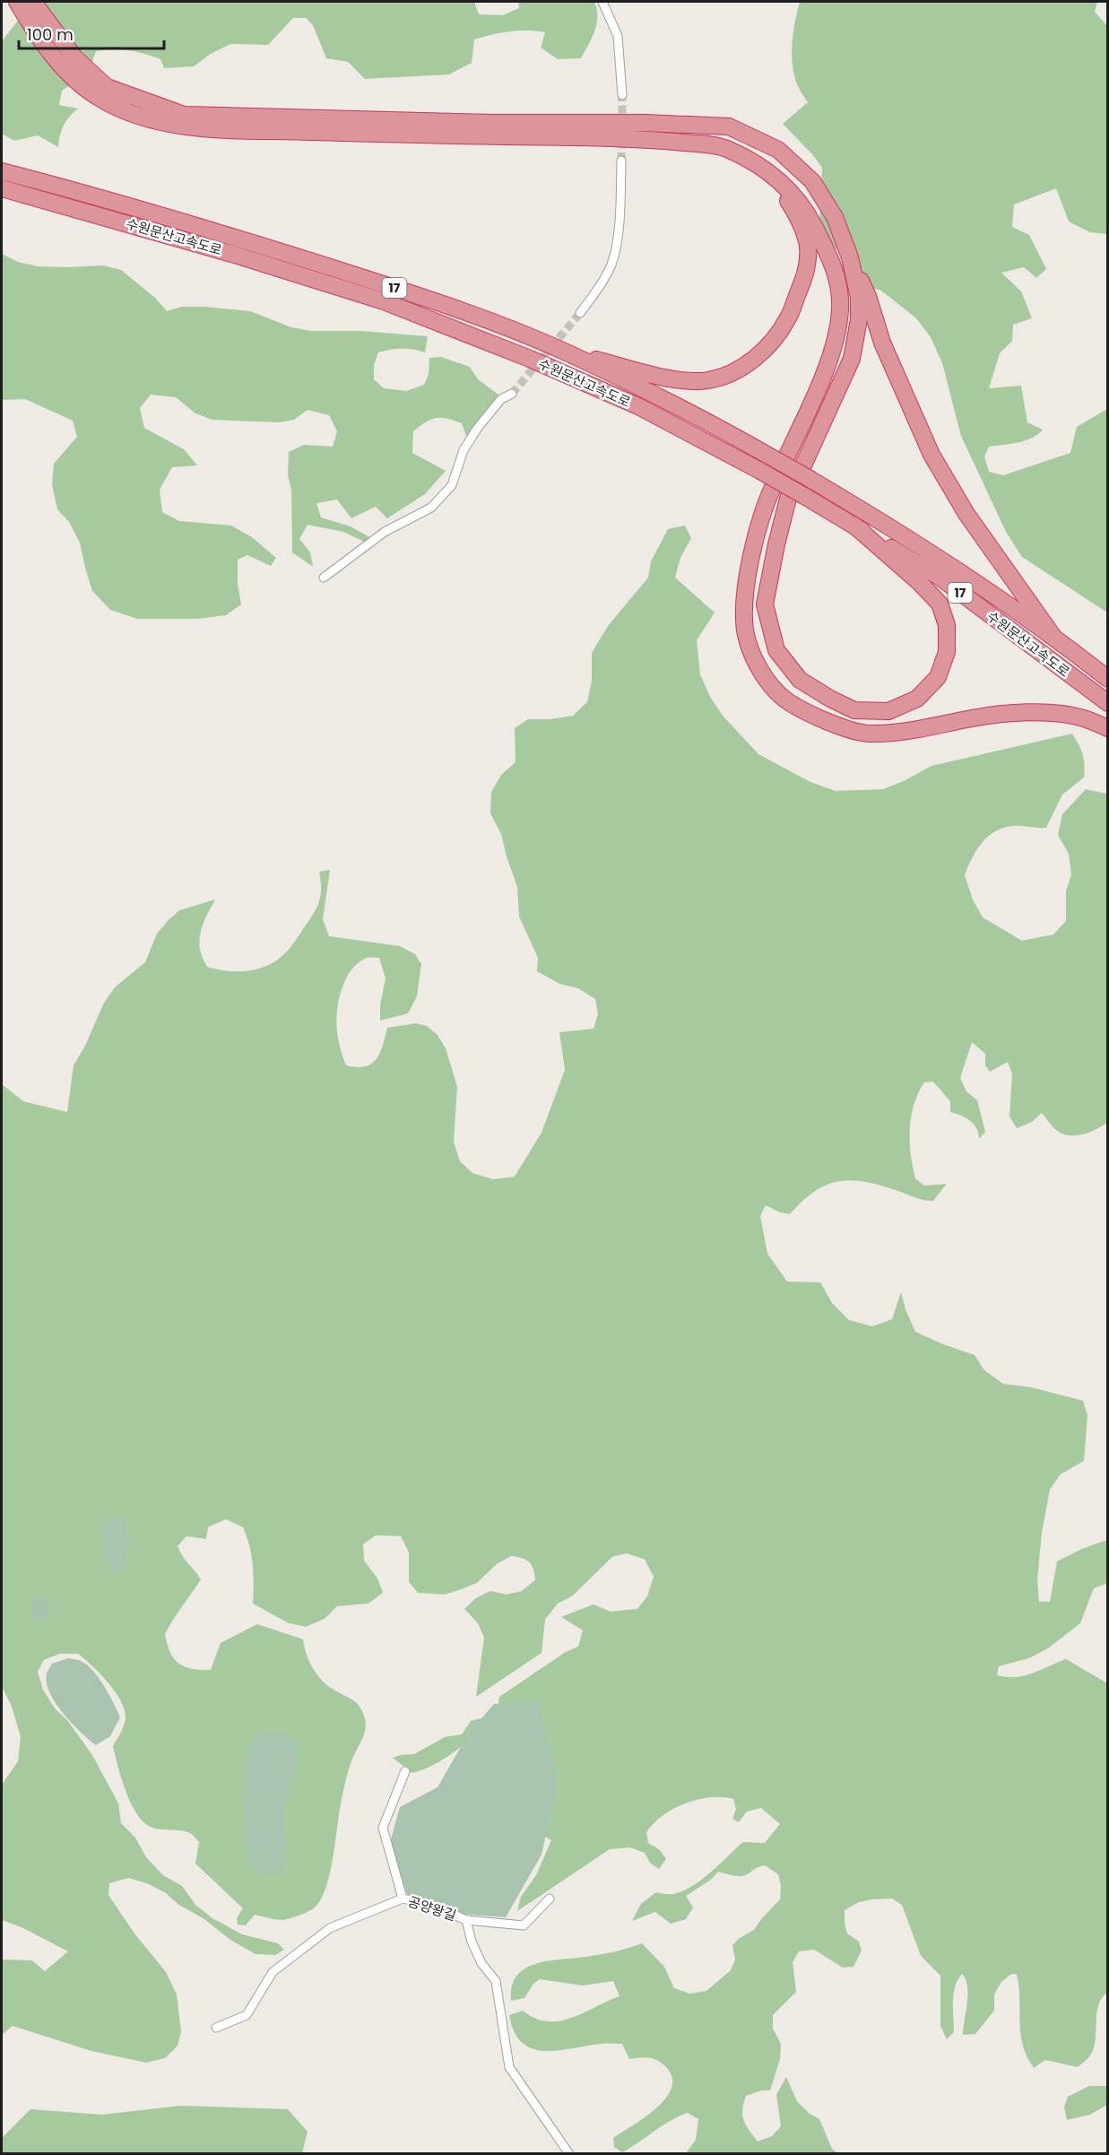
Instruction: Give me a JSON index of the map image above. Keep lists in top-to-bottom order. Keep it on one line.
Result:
{"streets":{"highway":["수원문산고속도로","17"],"street":["공양왕길"]},"scale_bar":"100 m"}
